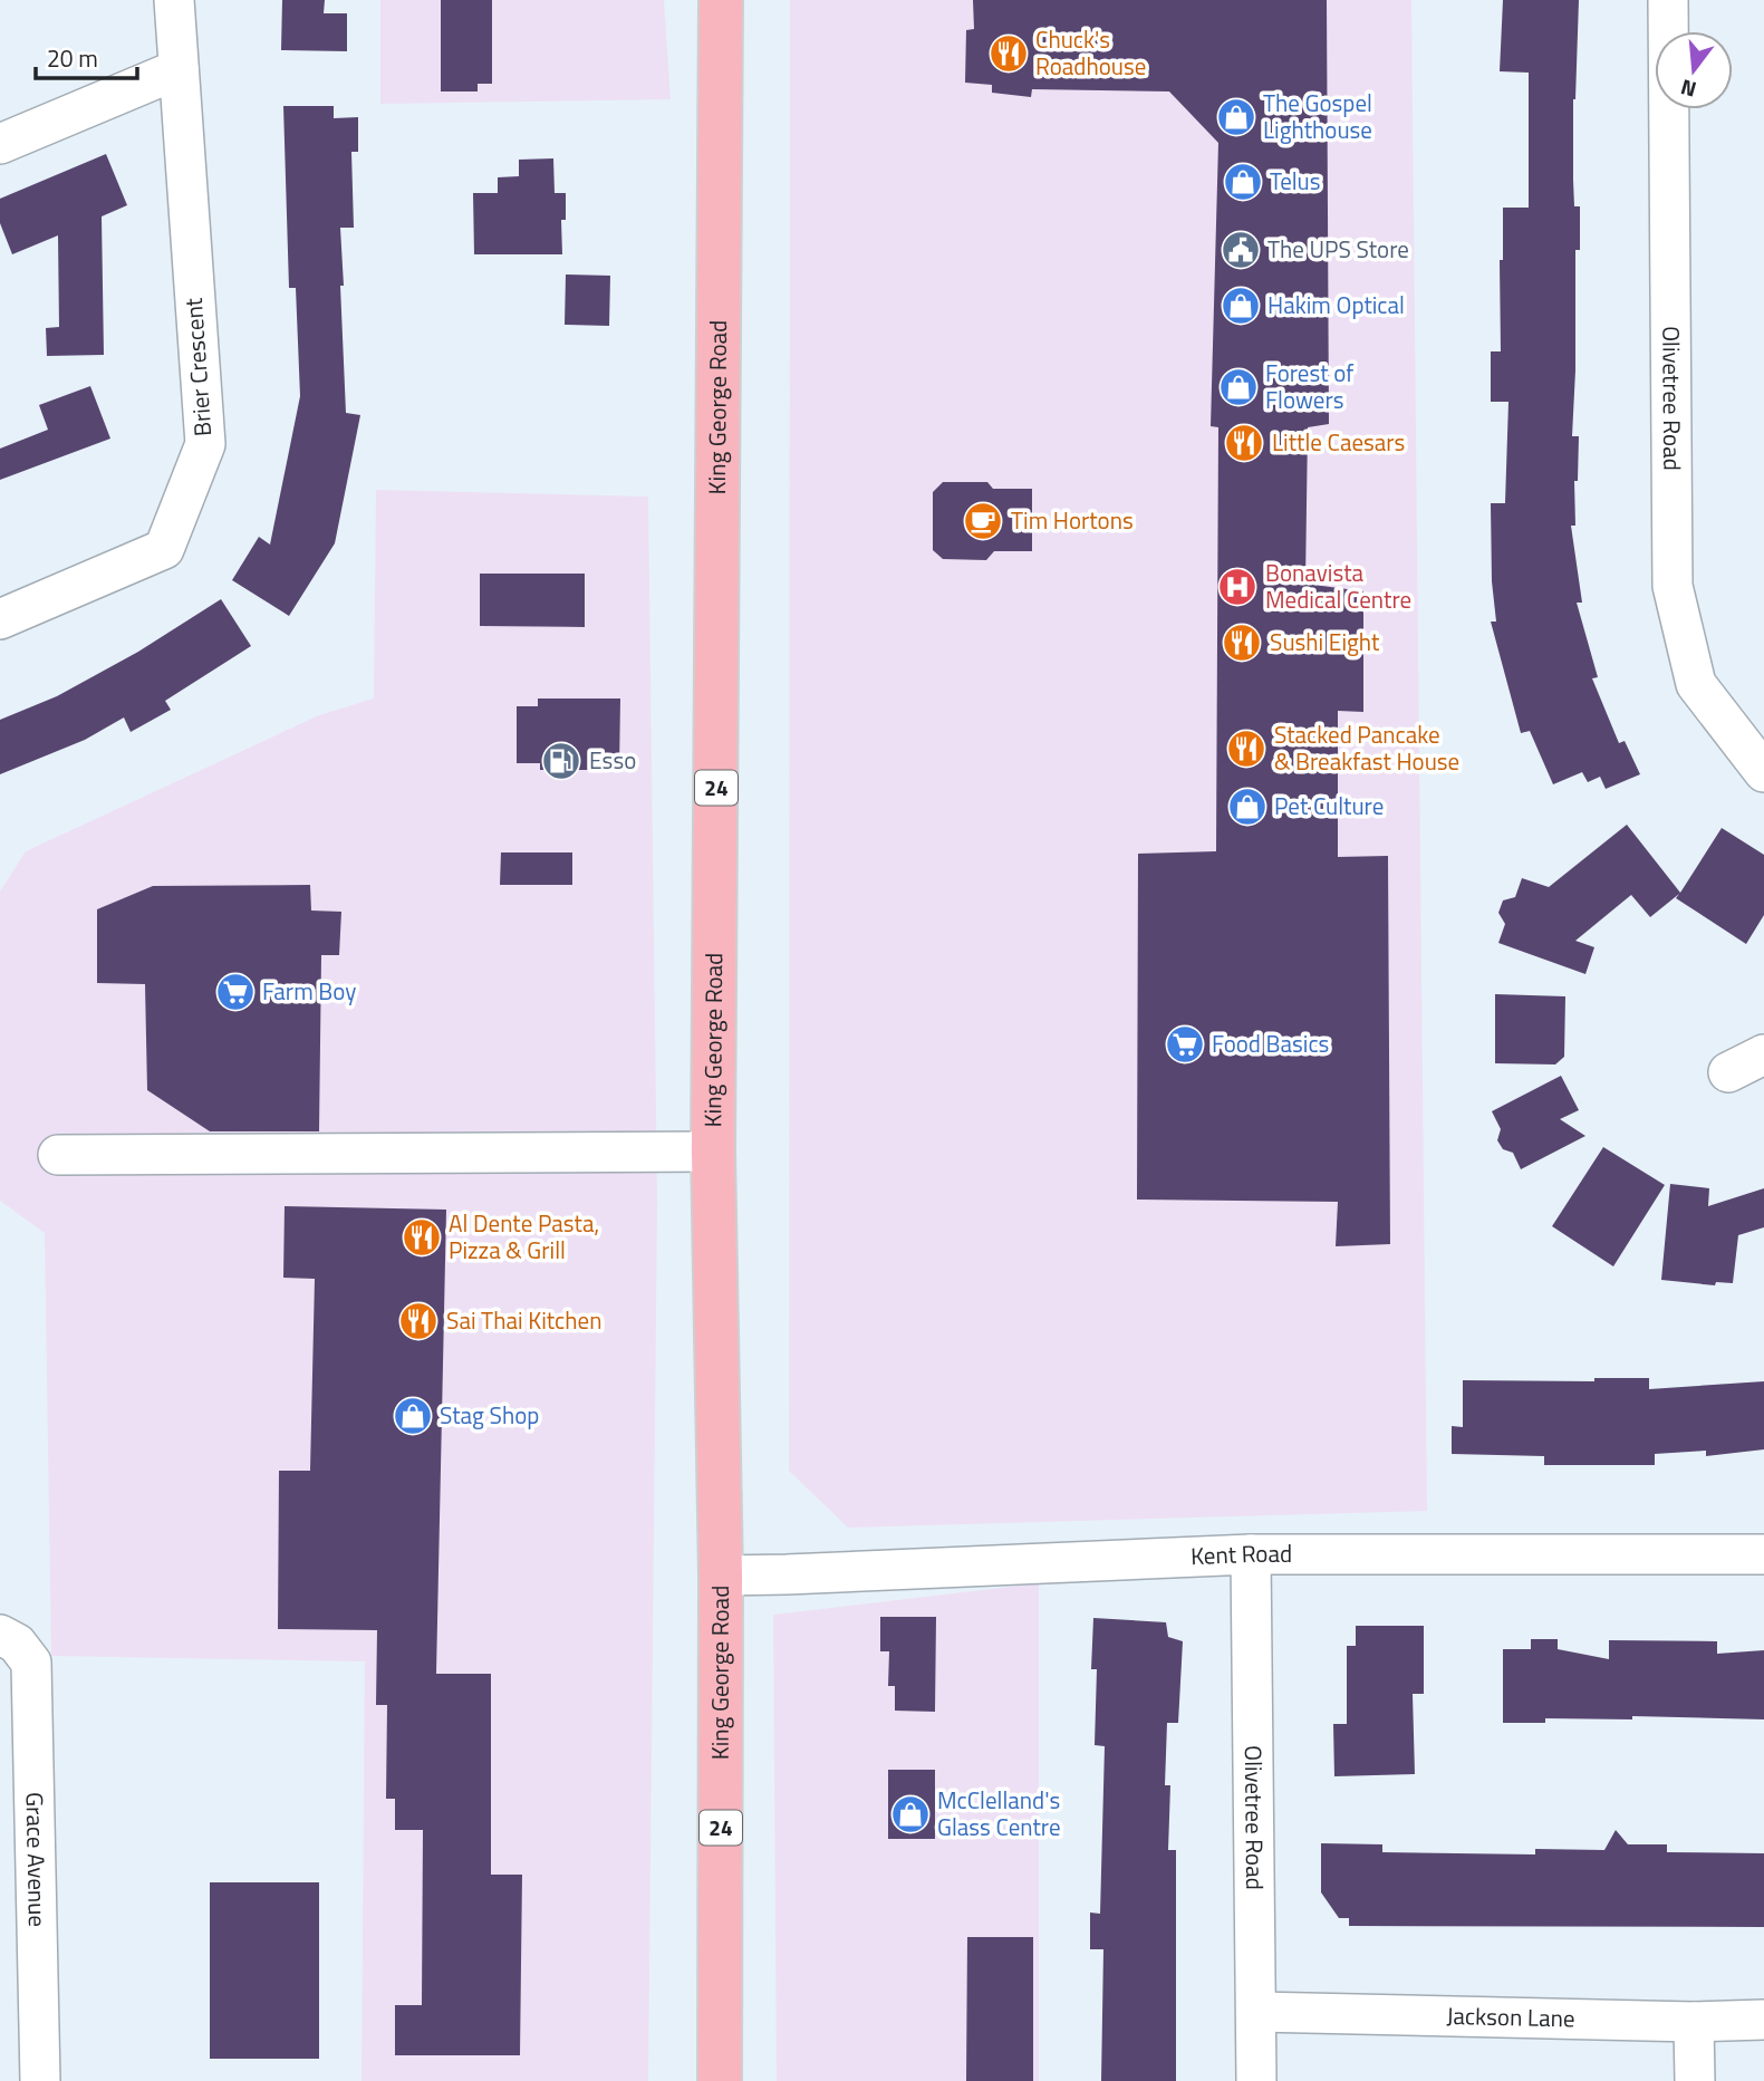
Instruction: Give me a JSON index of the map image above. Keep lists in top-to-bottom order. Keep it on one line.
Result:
{"streets":{"main road":["King George Road","24"],"street":["Brier Crescent","Olivetree Road","Kent Road","Grace Avenue","Jackson Lane"]},"crossings":[["Olivetree Road","Kent Road"],["Olivetree Road","Jackson Lane"],["King George Road","Kent Road"]],"places":{"restaurant":["Chuck's Roadhouse","Little Caesars","Sushi Eight","Stacked Pancake & Breakfast House","Al Dente Pasta, Pizza & Grill","Sai Thai Kitchen"],"shop":["The Gospel Lighthouse","Telus","Hakim Optical","Forest of Flowers","Pet Culture","Stag Shop","McClelland's Glass Centre"],"public building":["The UPS Store"],"cafe":["Tim Hortons"],"hospital":["Bonavista Medical Centre"],"fuel station":["Esso"],"supermarket":["Farm Boy","Food Basics"]},"scale_bar":"20 m","north":"bottom"}
